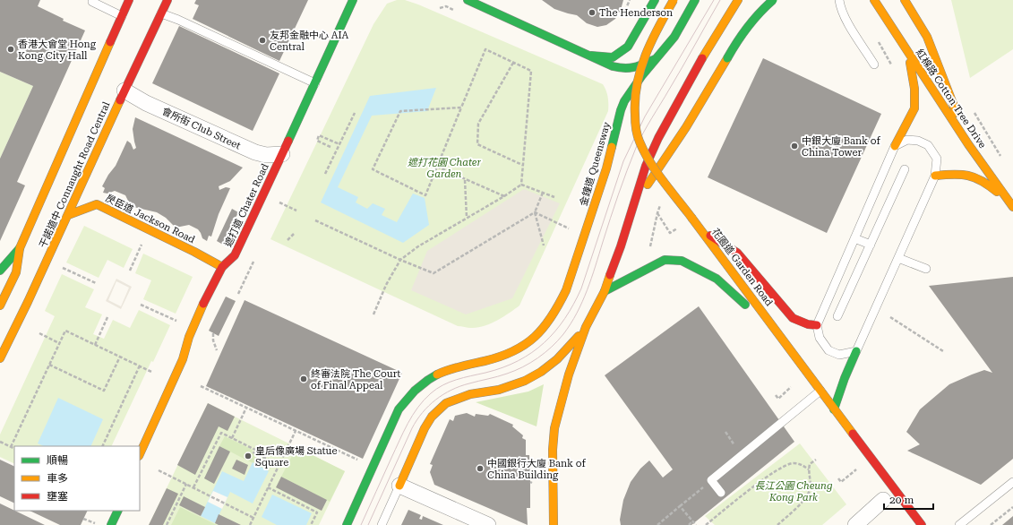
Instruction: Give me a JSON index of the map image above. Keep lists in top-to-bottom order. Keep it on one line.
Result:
{"streets":{"main road":["紅棉路 Cotton Tree Drive","金鐘道 Queensway","干諾道中 Connaught Road Central","遮打道 Chater Road","昃臣道 Jackson Road","花園道 Garden Road"],"street":["會所街 Club Street"]},"crossings":[["會所街 Club Street","干諾道中 Connaught Road Central"],["會所街 Club Street","遮打道 Chater Road"],["干諾道中 Connaught Road Central","昃臣道 Jackson Road"],["遮打道 Chater Road","昃臣道 Jackson Road"]],"parks":["遮打花園 Chater Garden","長江公園 Cheung Kong Park"],"places":["The Henderson","友邦金融中心 AIA Central","香港大會堂 Hong Kong City Hall","中銀大廈 Bank of China Tower","終審法院 The Court of Final Appeal","皇后像廣場 Statue Square","中國銀行大廈 Bank of China Building"],"legend":["順暢","車多","壅塞"],"scale_bar":"20 m"}
